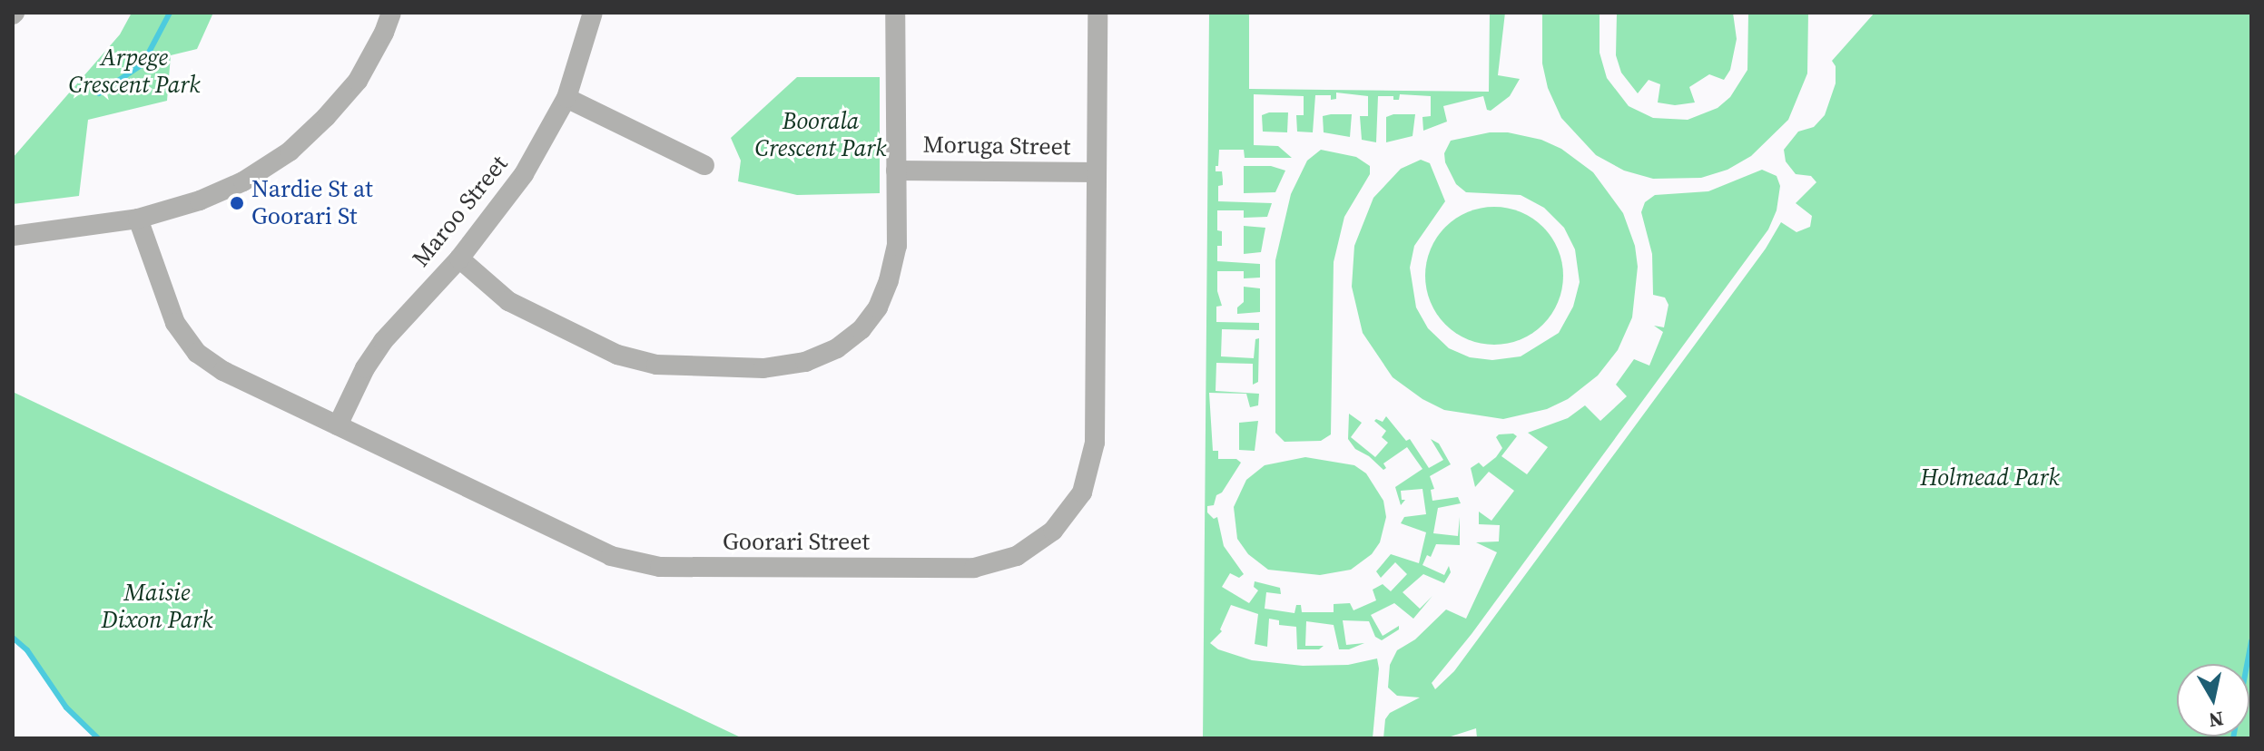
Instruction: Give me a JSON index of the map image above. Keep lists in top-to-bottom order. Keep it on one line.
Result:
{"streets":{"street":["Moruga Street","Maroo Street","Goorari Street"]},"crossings":[["Moruga Street","Goorari Street"],["Maroo Street","Goorari Street"]],"parks":["Arpege Crescent Park","Boorala Crescent Park","Holmead Park","Maisie Dixon Park"],"places":["Nardie St at Goorari St"],"north":"bottom"}
